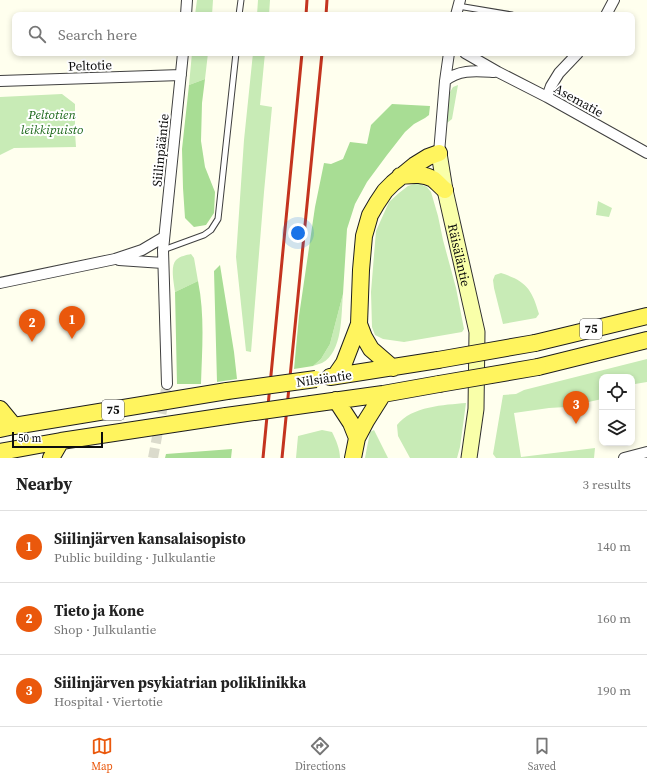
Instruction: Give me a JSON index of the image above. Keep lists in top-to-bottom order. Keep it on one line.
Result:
{"streets":{"main road":["75","Nilsiäntie"],"street":["Peltotie","Asematie","Siilinpääntie","Räisäläntie"]},"crossings":[["Peltotie","Siilinpääntie"],["Asematie","Räisäläntie"]],"parks":["Peltotien leikkipuisto"],"scale_bar":"50 m","page":{"search":"Search here","pins":["1","2","3"],"scale":"50 m","heading":["Nearby","3 results"],"list":[{"mark":"1","name":"Siilinjärven kansalaisopisto","note":"Public building · Julkulantie","value":"140 m"},{"mark":"2","name":"Tieto ja Kone","note":"Shop · Julkulantie","value":"160 m"},{"mark":"3","name":"Siilinjärven psykiatrian poliklinikka","note":"Hospital · Viertotie","value":"190 m"}],"nav":["Map","Directions","Saved"]}}
